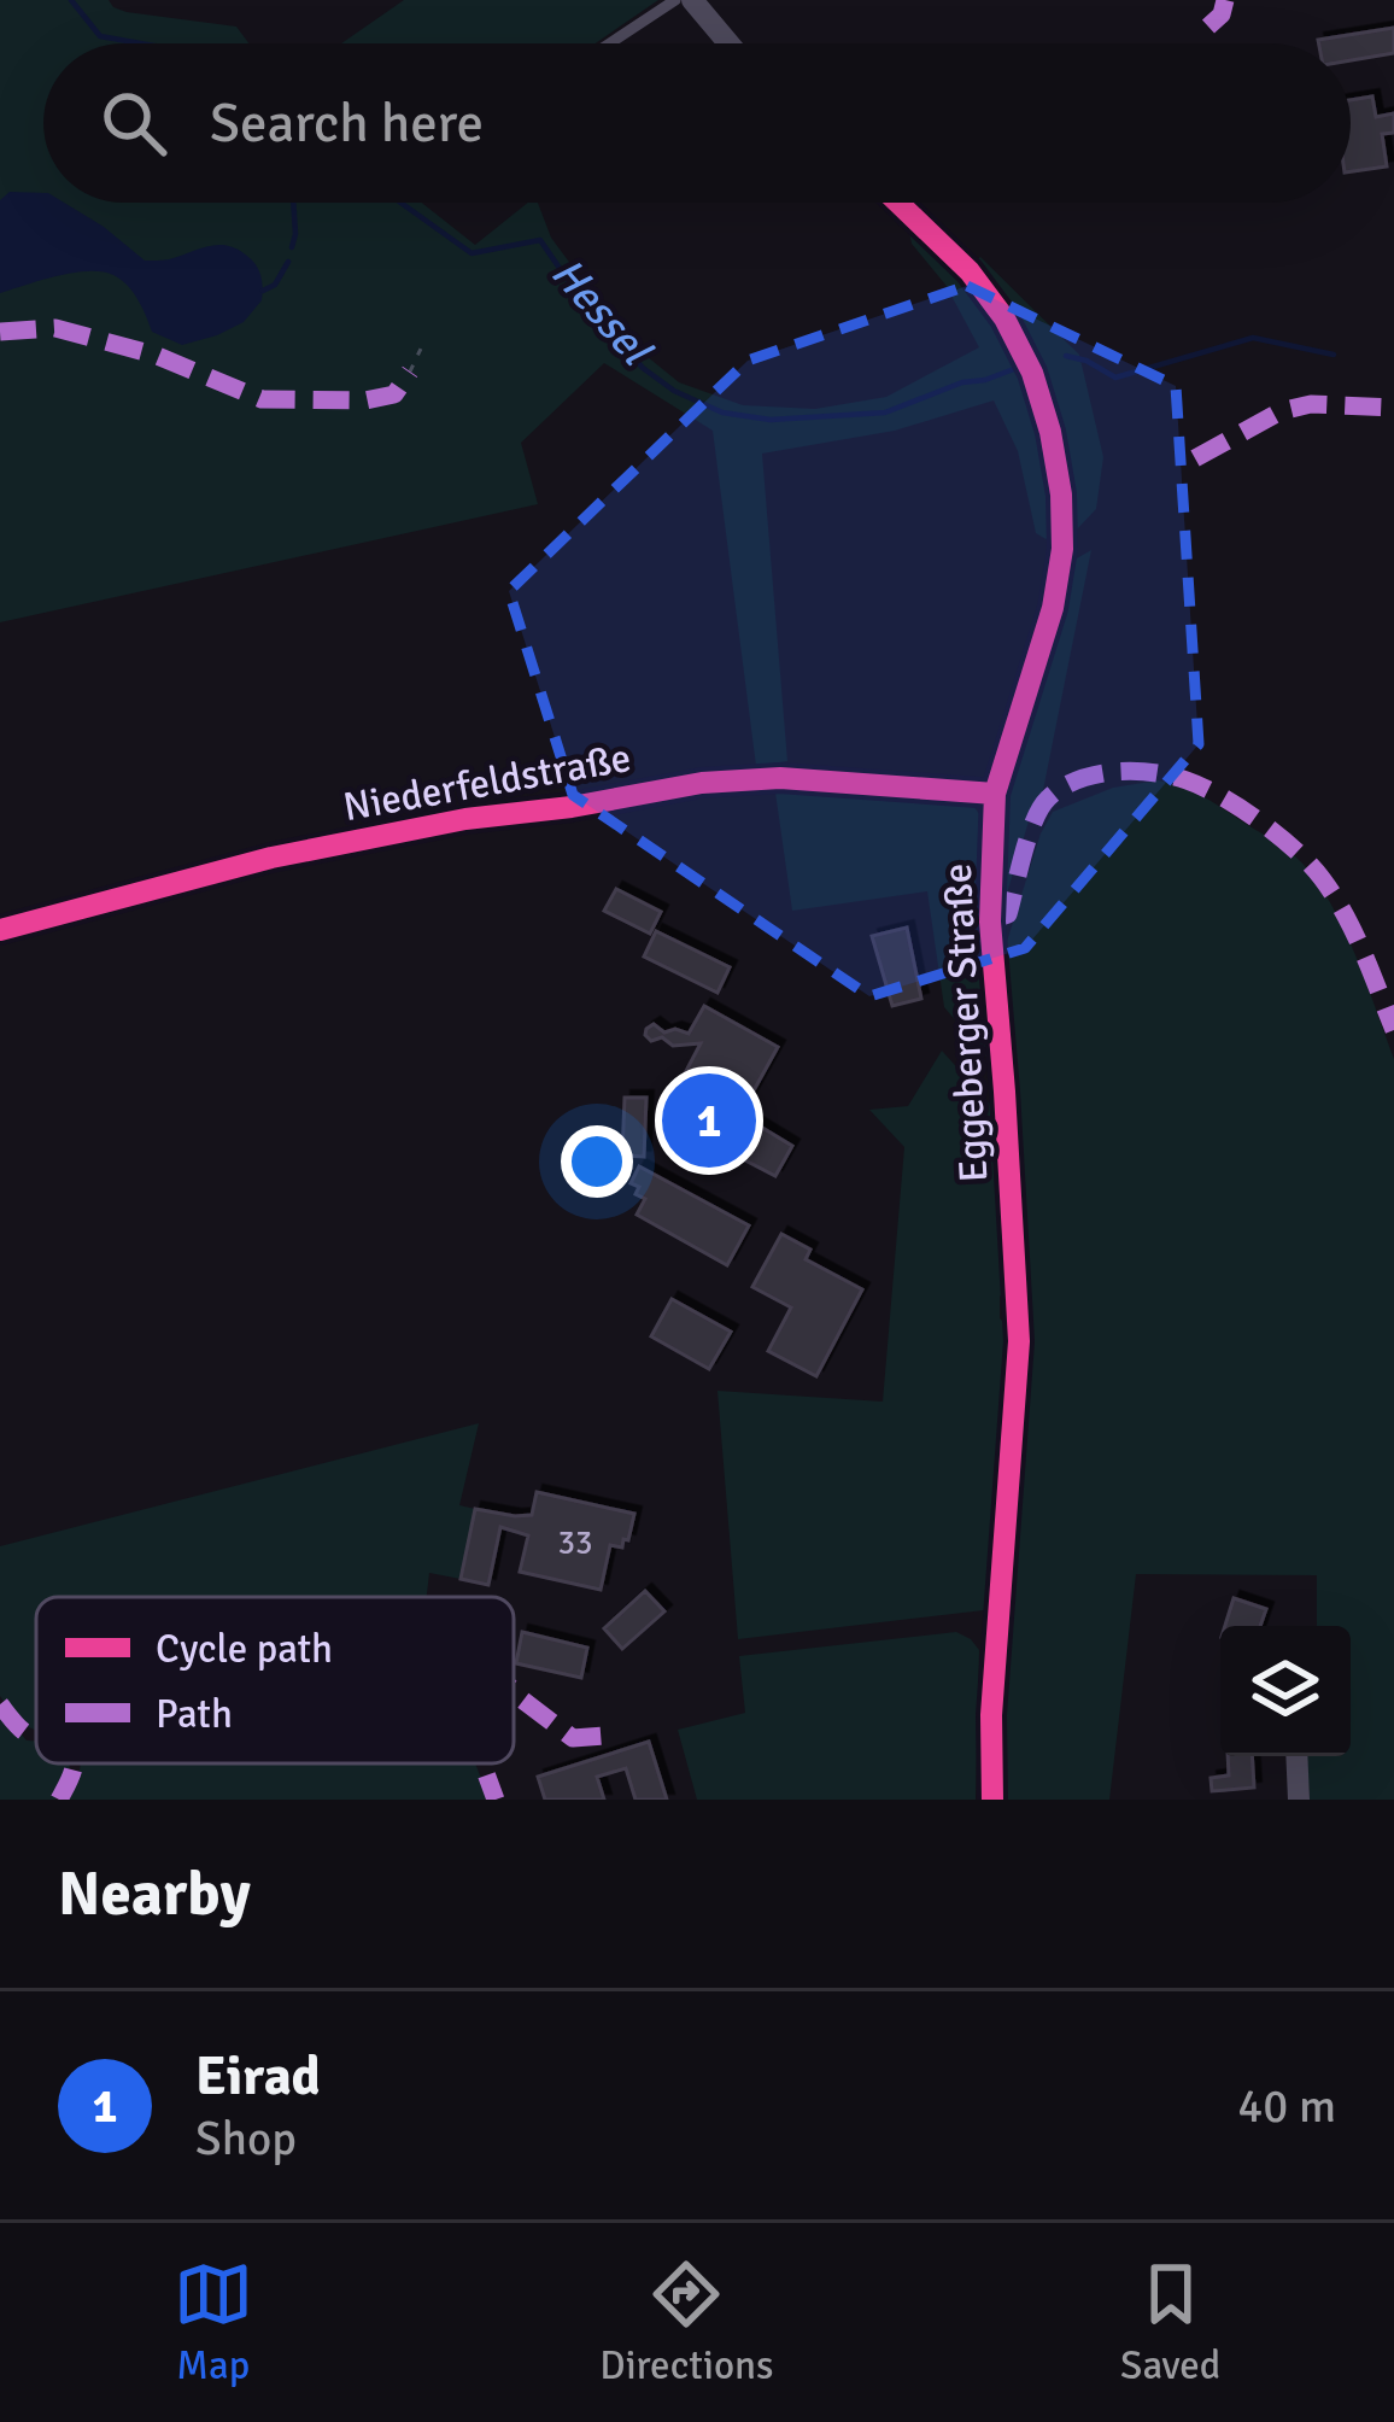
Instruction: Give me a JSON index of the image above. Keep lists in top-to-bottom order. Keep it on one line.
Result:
{"streets":{"street":["Niederfeldstraße","Eggeberger Straße"]},"crossings":[["Niederfeldstraße","Eggeberger Straße"]],"water":["Hessel"],"house_numbers":["33"],"legend":["Cycle path","Path"],"page":{"search":"Search here","pins":"1","heading":"Nearby","list":[{"mark":"1","name":"Eirad","note":"Shop","value":"40 m"}],"nav":["Map","Directions","Saved"]}}
